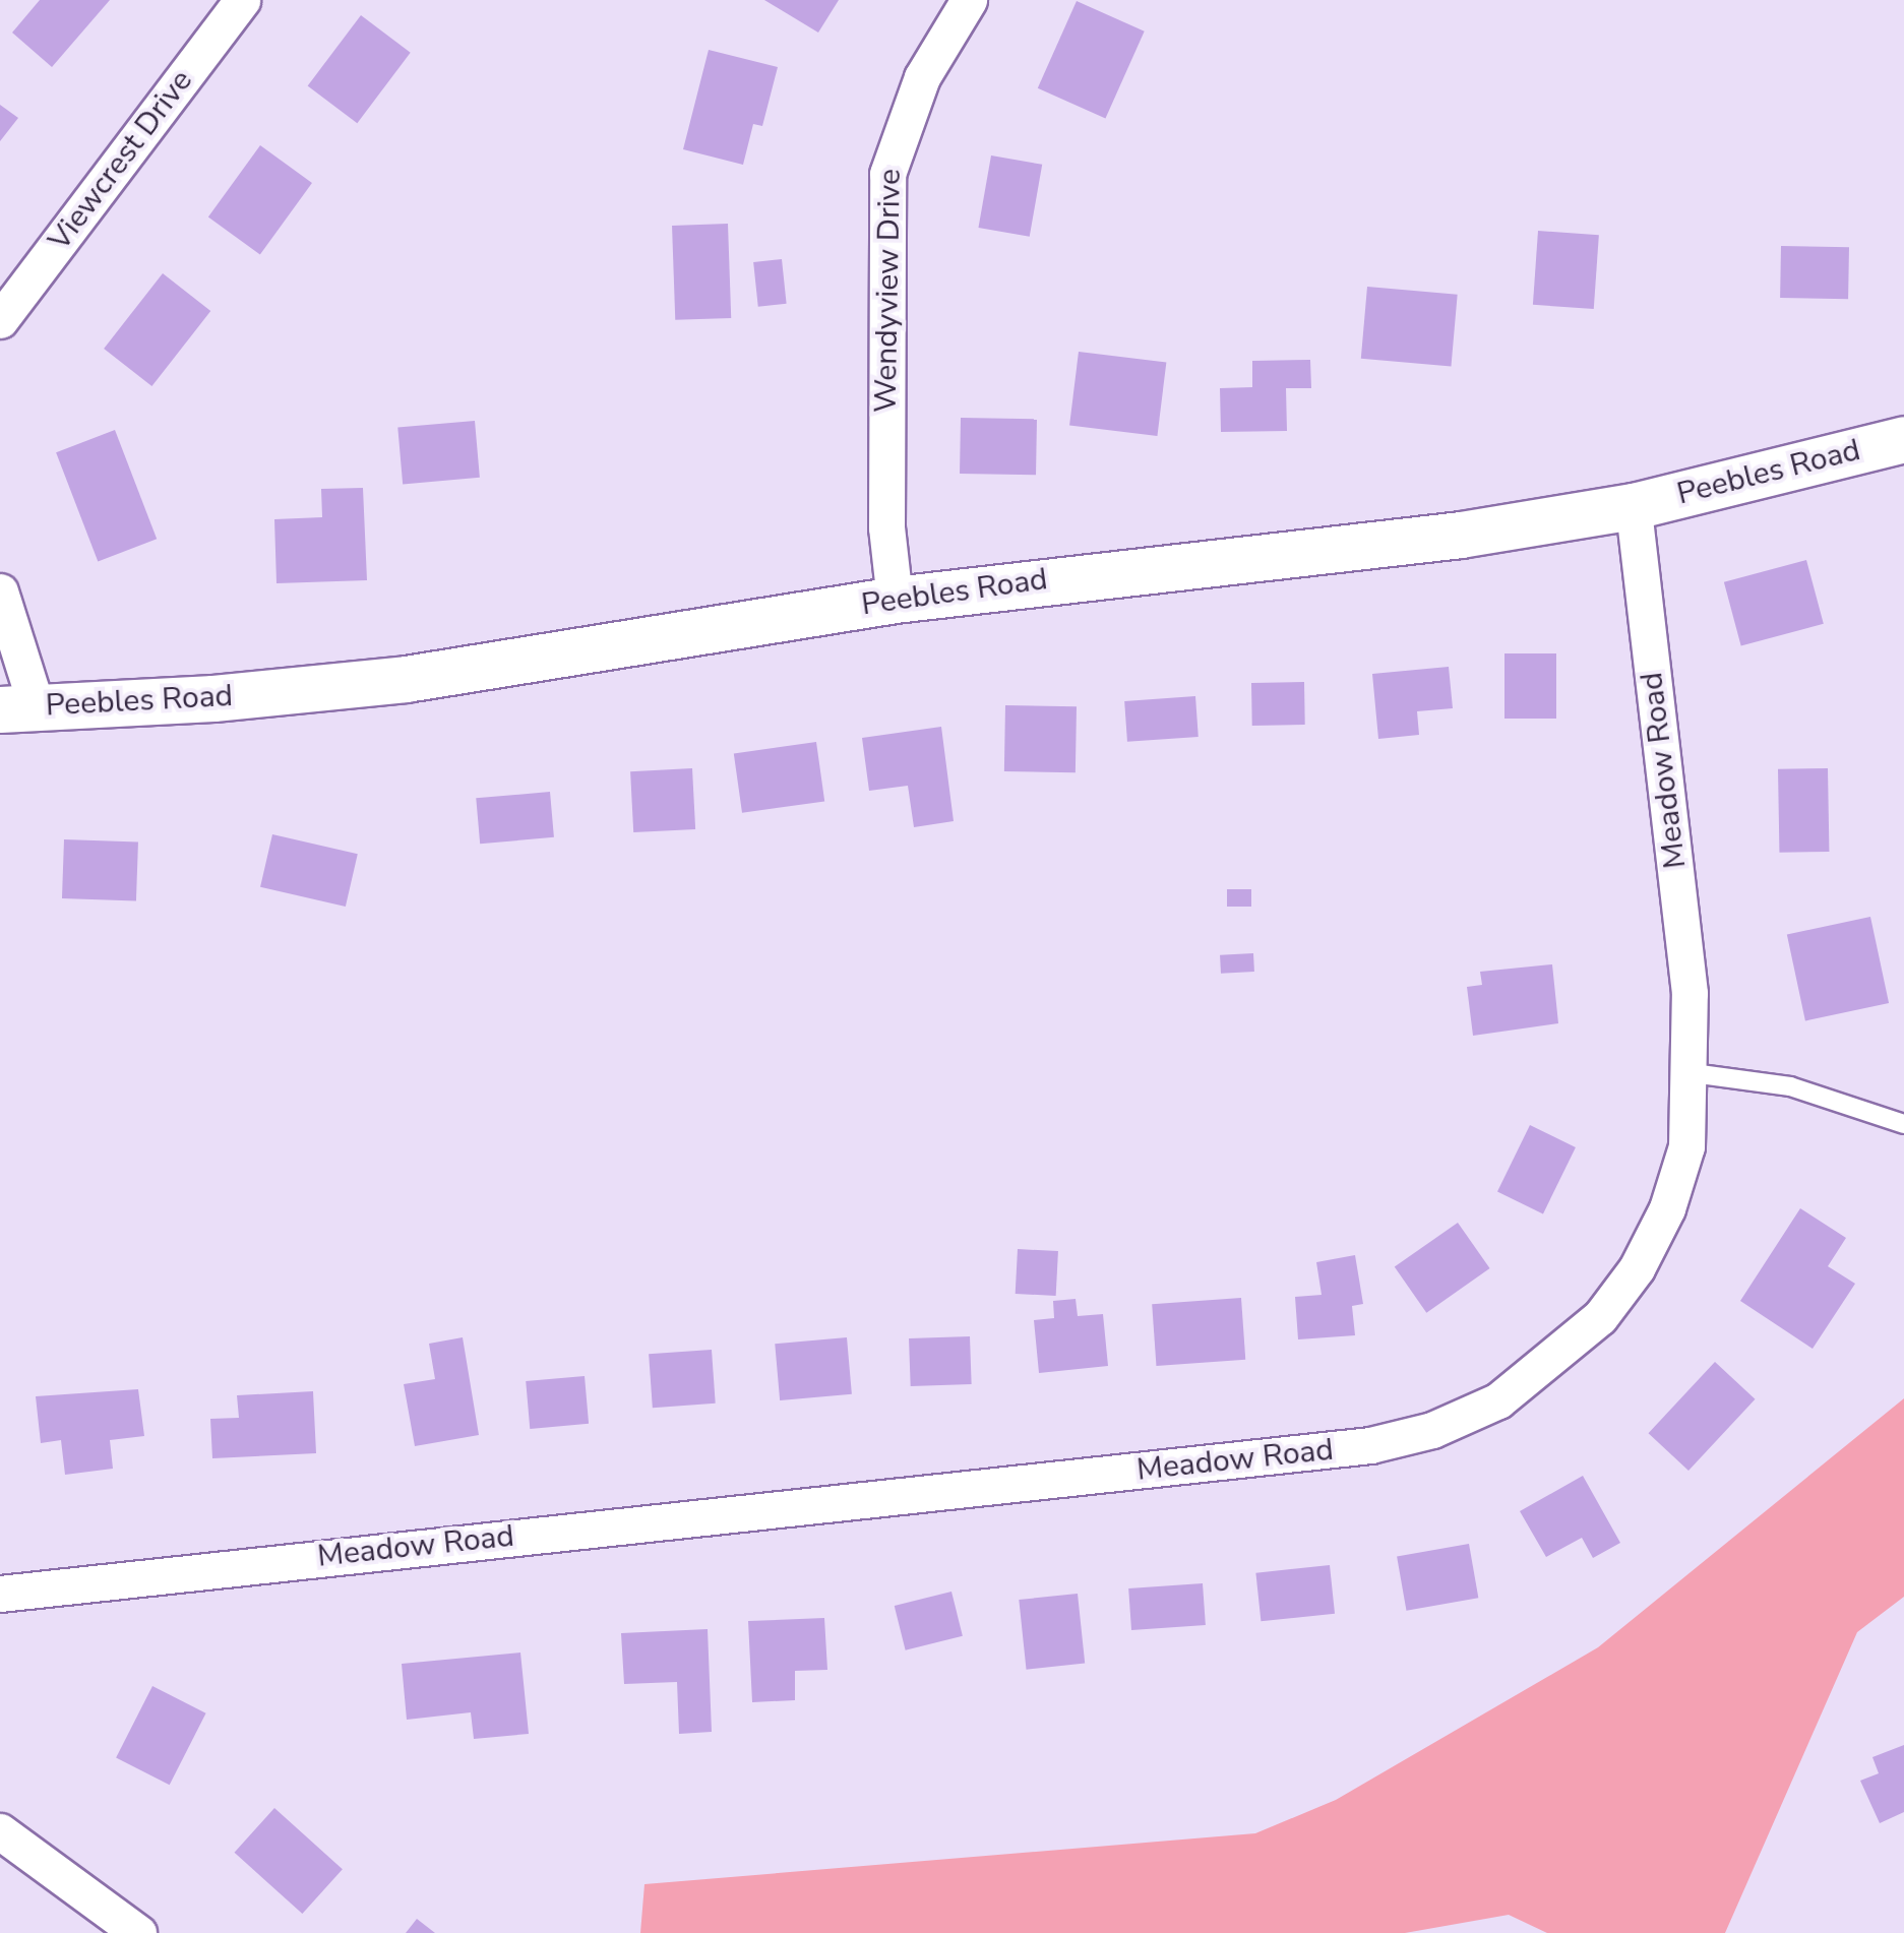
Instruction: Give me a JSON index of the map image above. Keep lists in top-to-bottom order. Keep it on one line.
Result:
{"streets":{"street":["Viewcrest Drive","Wendyview Drive","Peebles Road","Meadow Road"]},"crossings":[["Wendyview Drive","Peebles Road"],["Peebles Road","Meadow Road"]]}
